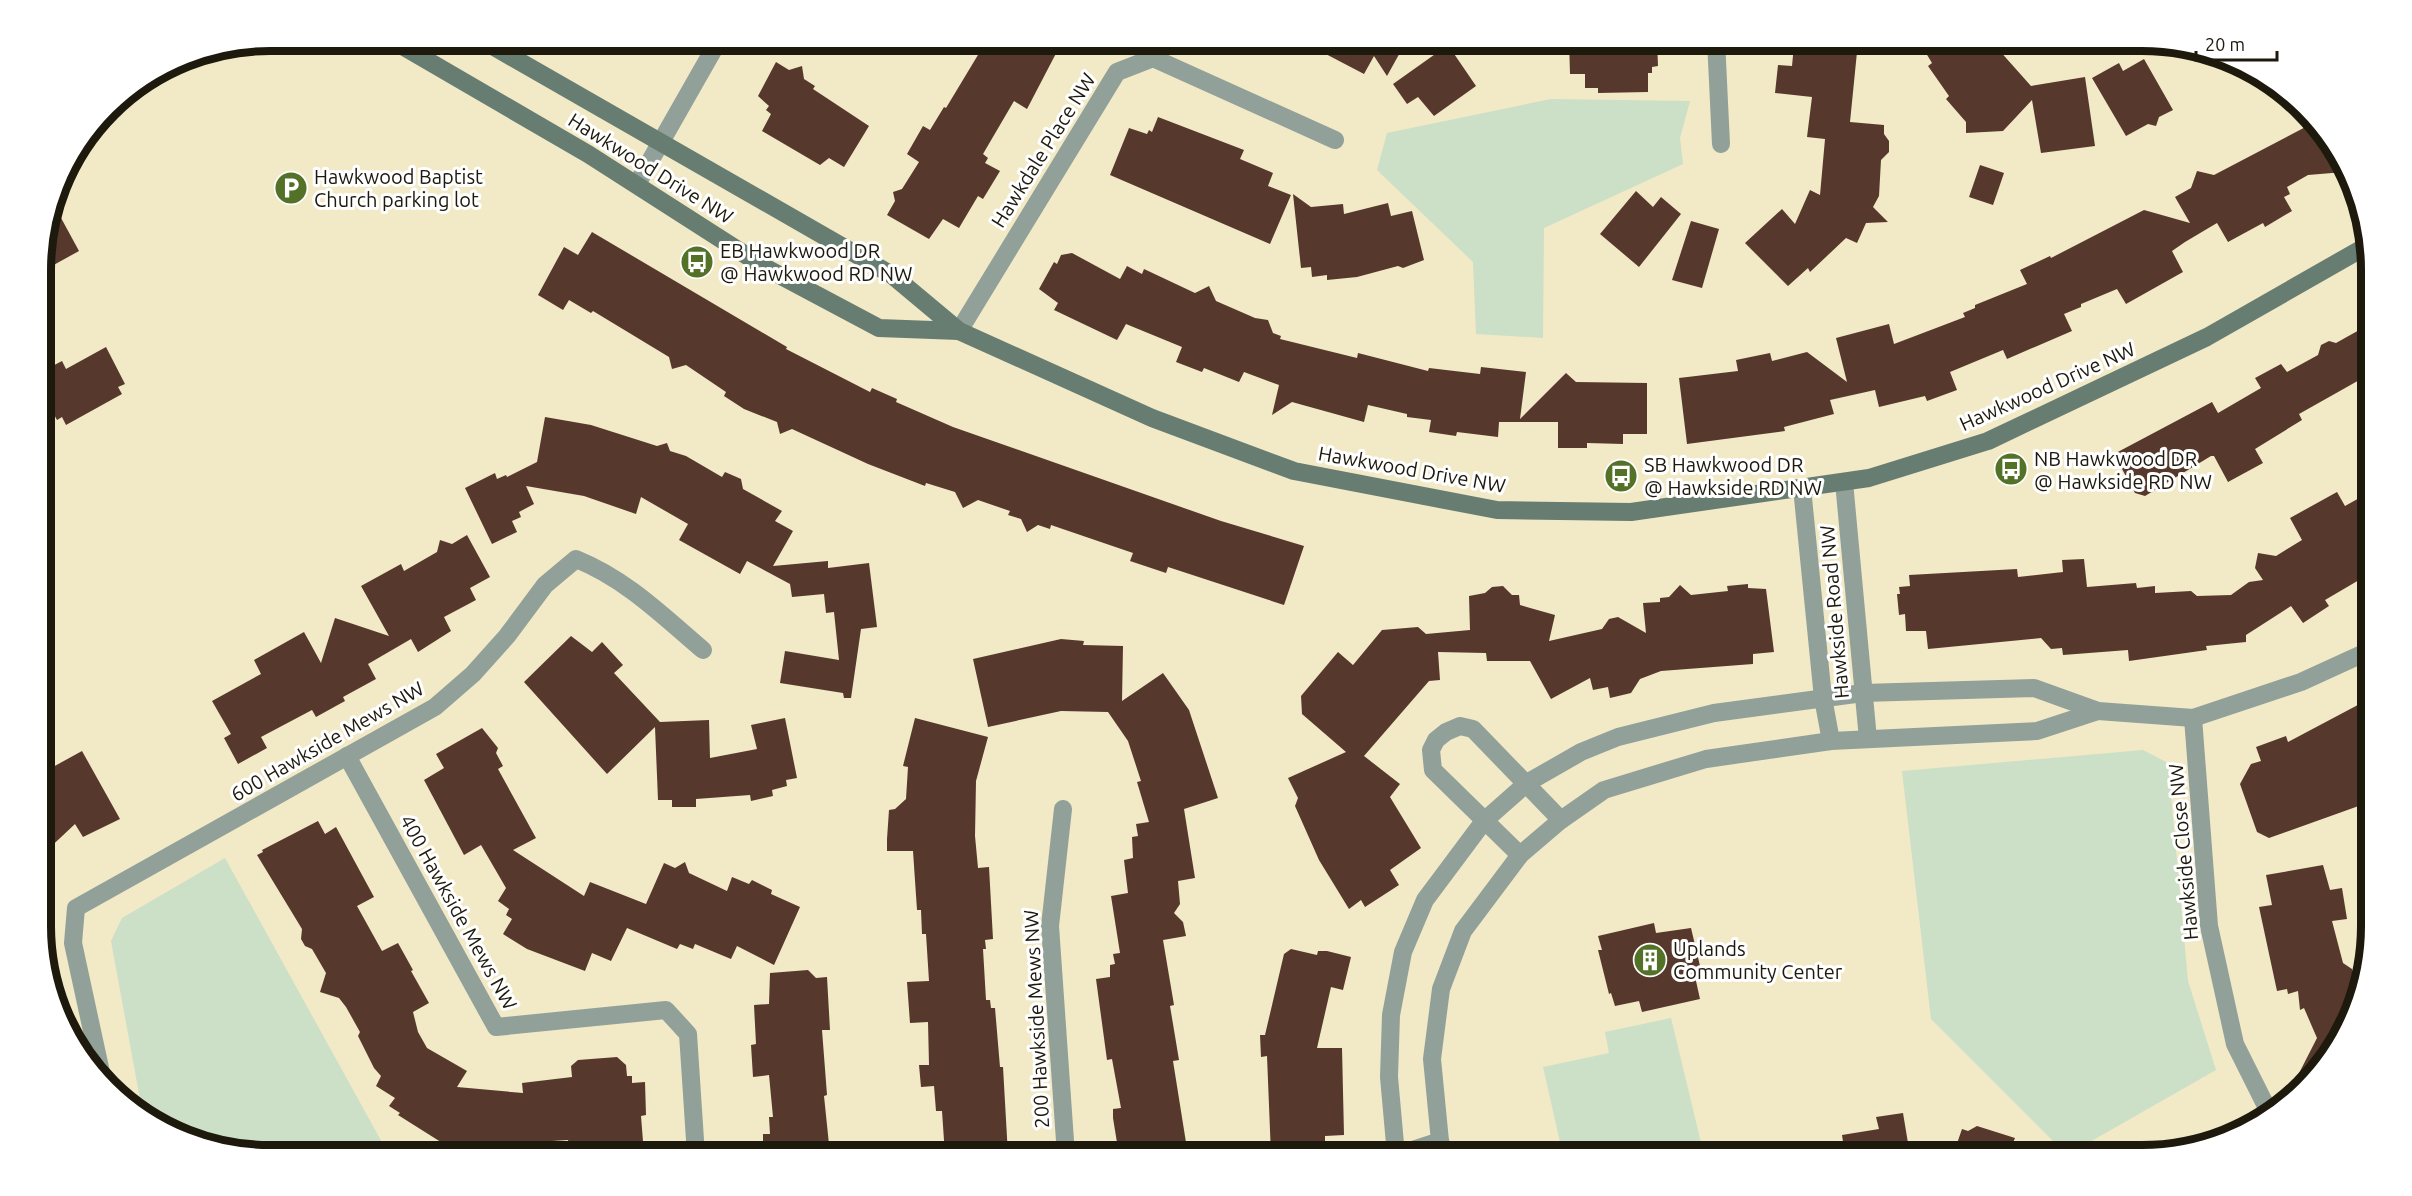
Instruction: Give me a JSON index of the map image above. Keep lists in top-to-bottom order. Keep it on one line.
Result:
{"streets":{"street":["Hawkdale Place NW","Hawkwood Drive NW","Hawkside Road NW","600 Hawkside Mews NW","Hawkside Close NW","400 Hawkside Mews NW","200 Hawkside Mews NW"]},"crossings":[["Hawkdale Place NW","Hawkwood Drive NW"],["Hawkwood Drive NW","Hawkside Road NW"],["600 Hawkside Mews NW","400 Hawkside Mews NW"]],"places":{"parking":["Hawkwood Baptist Church parking lot"],"bus stop":["EB Hawkwood DR @ Hawkwood RD NW","NB Hawkwood DR @ Hawkside RD NW","SB Hawkwood DR @ Hawkside RD NW"],"building":["Uplands Community Center"]},"scale_bar":"20 m"}
